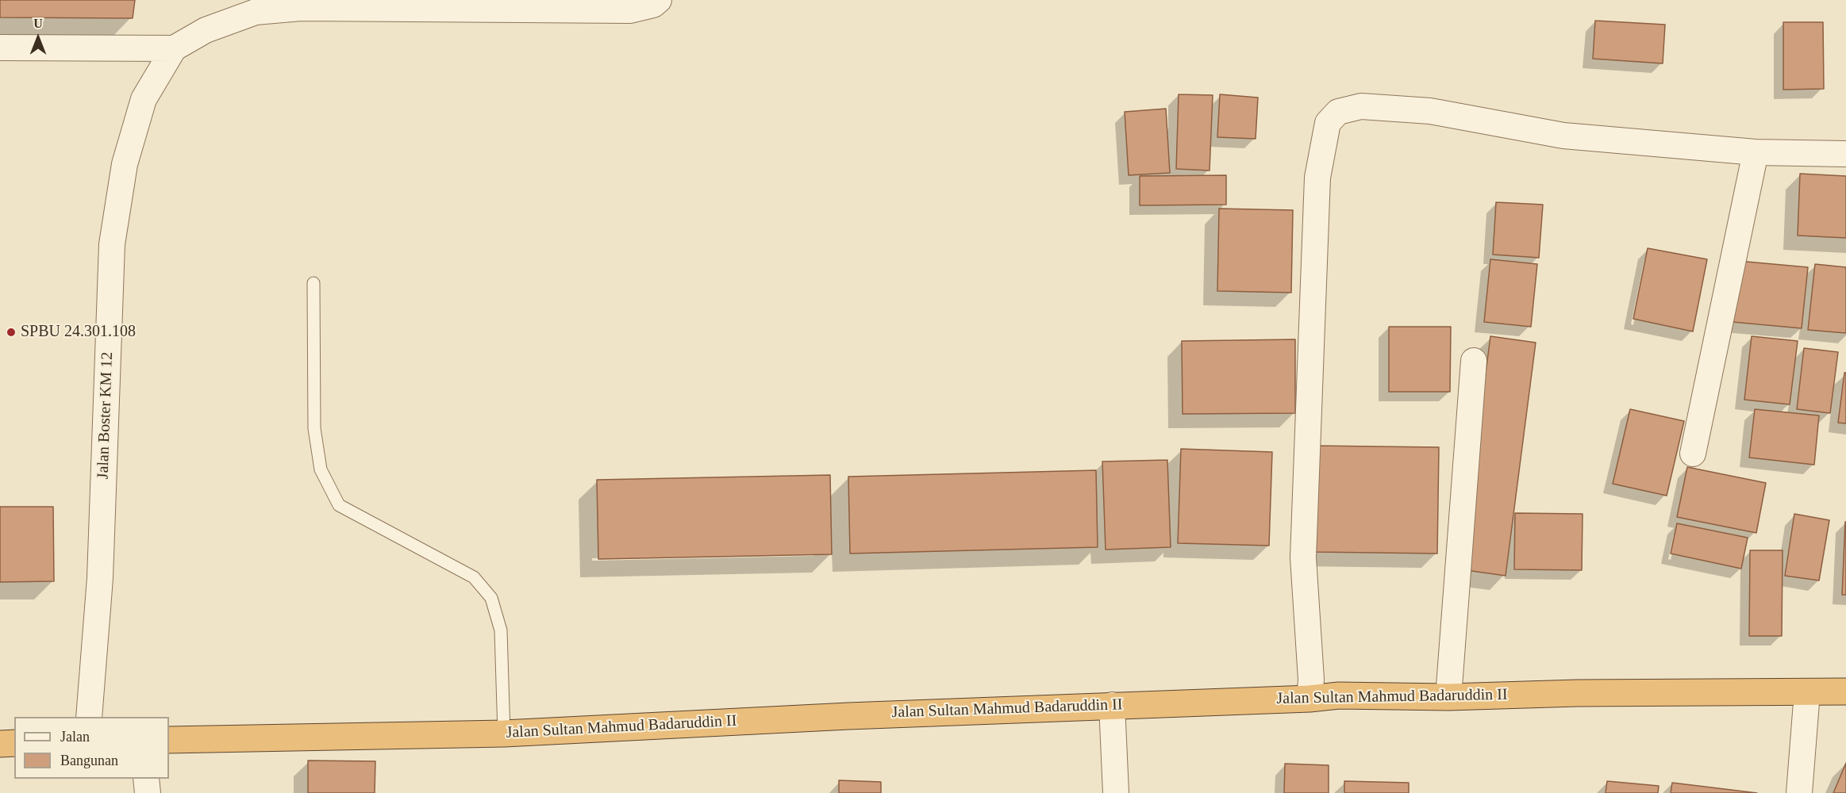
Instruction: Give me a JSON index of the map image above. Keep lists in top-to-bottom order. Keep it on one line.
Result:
{"streets":{"highway":["Jalan Sultan Mahmud Badaruddin II"],"street":["Jalan Boster KM 12"]},"places":["SPBU 24.301.108"],"legend":["Jalan","Bangunan"],"north":"top"}
